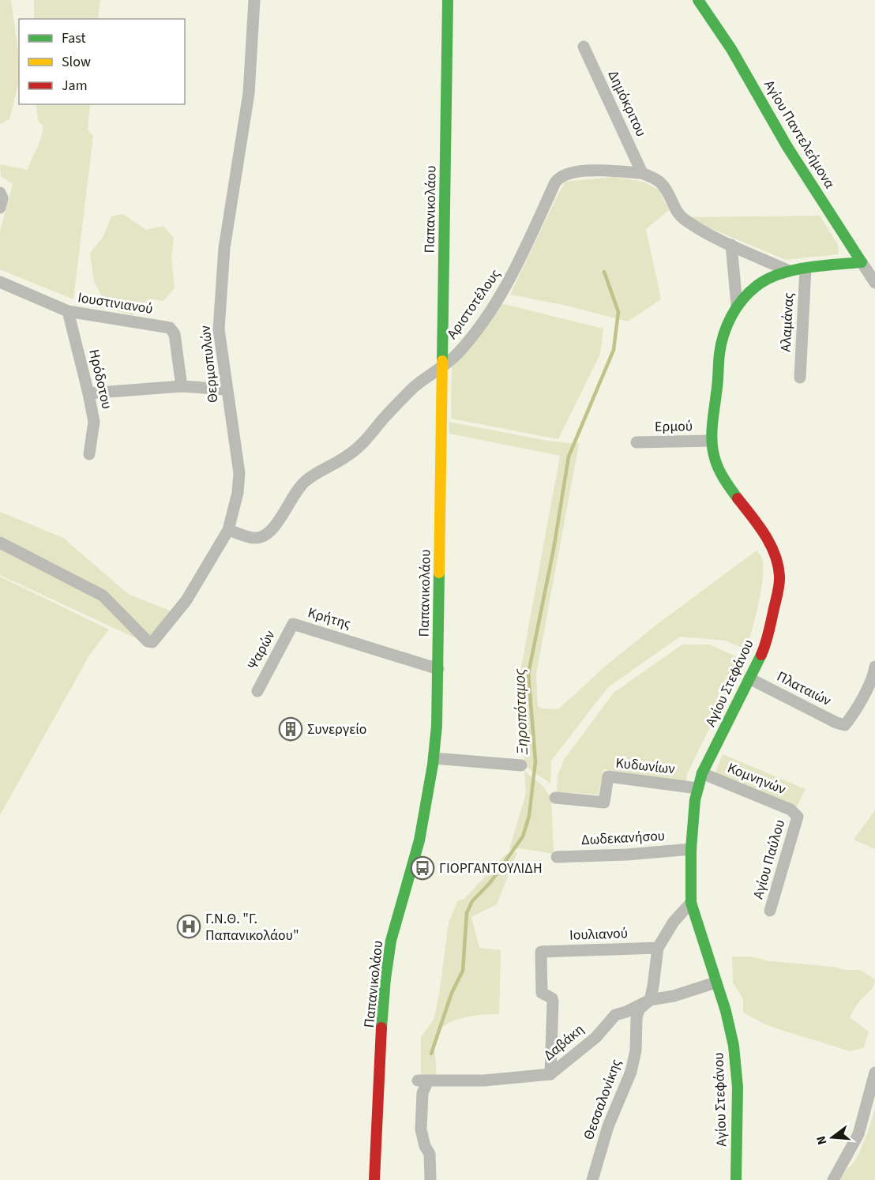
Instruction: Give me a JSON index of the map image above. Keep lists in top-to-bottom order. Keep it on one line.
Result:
{"streets":{"street":["Δημόκριτου","Αγίου Παντελεήμονα","Παπανικολάου","Ιουστινιανού","Αριστοτέλους","Αλαμάνας","Θερμοπυλών","Ηρόδοτου","Ερμού","Κρήτης","Ψαρών","Αγίου Στεφάνου","Πλαταιών","Κυδωνίων","Κομνηνών","Δωδεκανήσου","Αγίου Παύλου","Ιουλιανού","Δαβάκη","Θεσσαλονίκης"]},"crossings":[["Δημόκριτου","Αριστοτέλους"],["Αγίου Παντελεήμονα","Αγίου Στεφάνου"],["Παπανικολάου","Αριστοτέλους"],["Παπανικολάου","Κρήτης"],["Ιουστινιανού","Ηρόδοτου"],["Αριστοτέλους","Θερμοπυλών"],["Αριστοτέλους","Αγίου Στεφάνου"],["Αλαμάνας","Αγίου Στεφάνου"],["Ερμού","Αγίου Στεφάνου"],["Κρήτης","Ψαρών"],["Αγίου Στεφάνου","Πλαταιών"],["Αγίου Στεφάνου","Κυδωνίων"],["Αγίου Στεφάνου","Κομνηνών"],["Αγίου Στεφάνου","Δωδεκανήσου"],["Αγίου Στεφάνου","Δαβάκη"],["Αγίου Στεφάνου","Θεσσαλονίκης"],["Κομνηνών","Αγίου Παύλου"],["Ιουλιανού","Δαβάκη"],["Ιουλιανού","Θεσσαλονίκης"],["Δαβάκη","Θεσσαλονίκης"]],"water":["Ξηροπόταμος"],"places":{"building":["Συνεργείο"],"bus stop":["ΓΙΟΡΓΑΝΤΟΥΛΙΔΗ"],"hospital":["Γ.Ν.Θ. \"Γ. Παπανικολάου\""]},"legend":["Fast","Slow","Jam"],"north":"left"}
